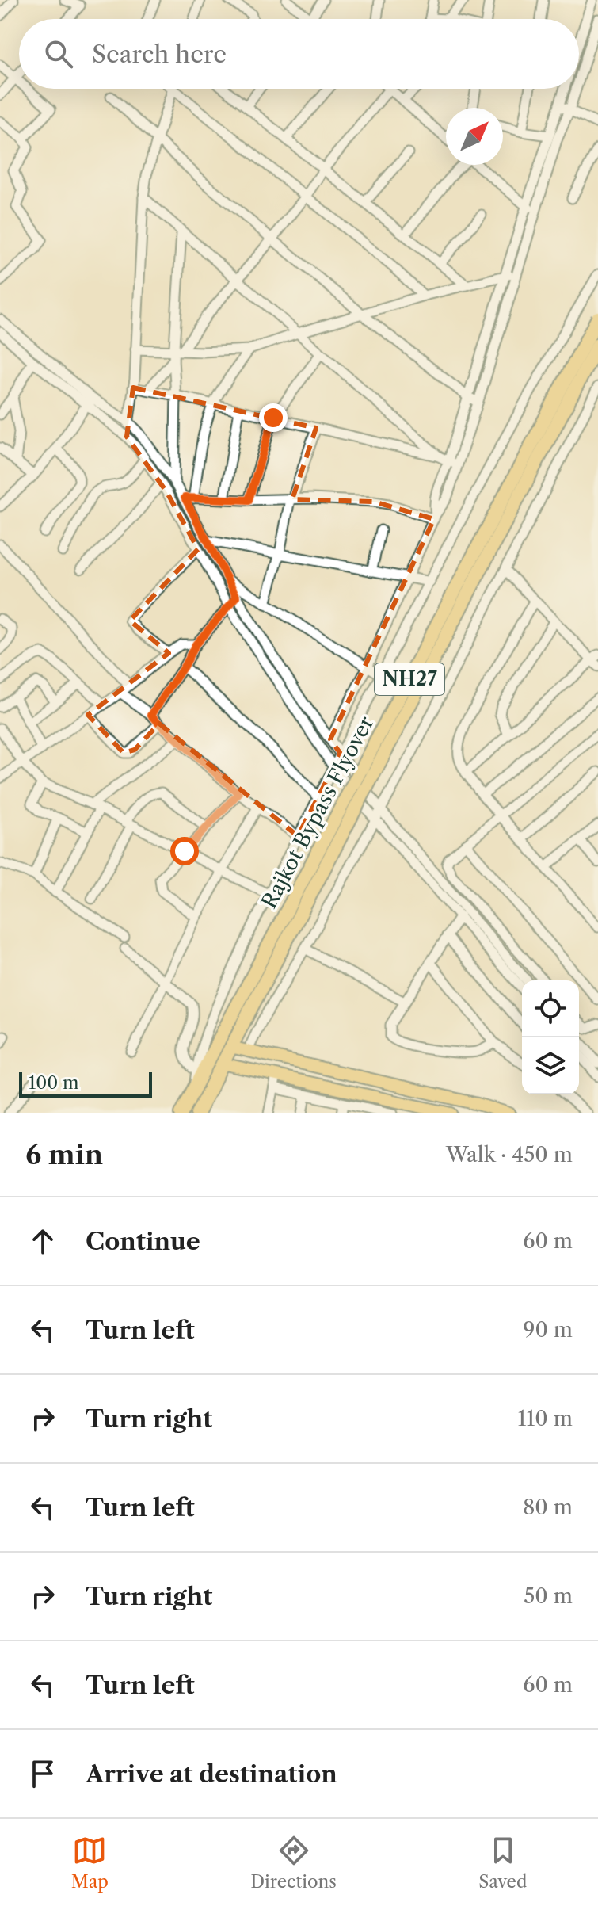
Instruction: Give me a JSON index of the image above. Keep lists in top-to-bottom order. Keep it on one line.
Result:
{"streets":{"highway":["NH27","Rajkot Bypass Flyover"]},"crossings":[["NH27","Rajkot Bypass Flyover"]],"scale_bar":"100 m","north":"top right","page":{"search":"Search here","scale":"100 m","heading":["6 min","Walk · 450 m"],"list":[["Continue","60 m"],["Turn left","90 m"],["Turn right","110 m"],["Turn left","80 m"],["Turn right","50 m"],["Turn left","60 m"],"Arrive at destination"],"nav":["Map","Directions","Saved"]}}
